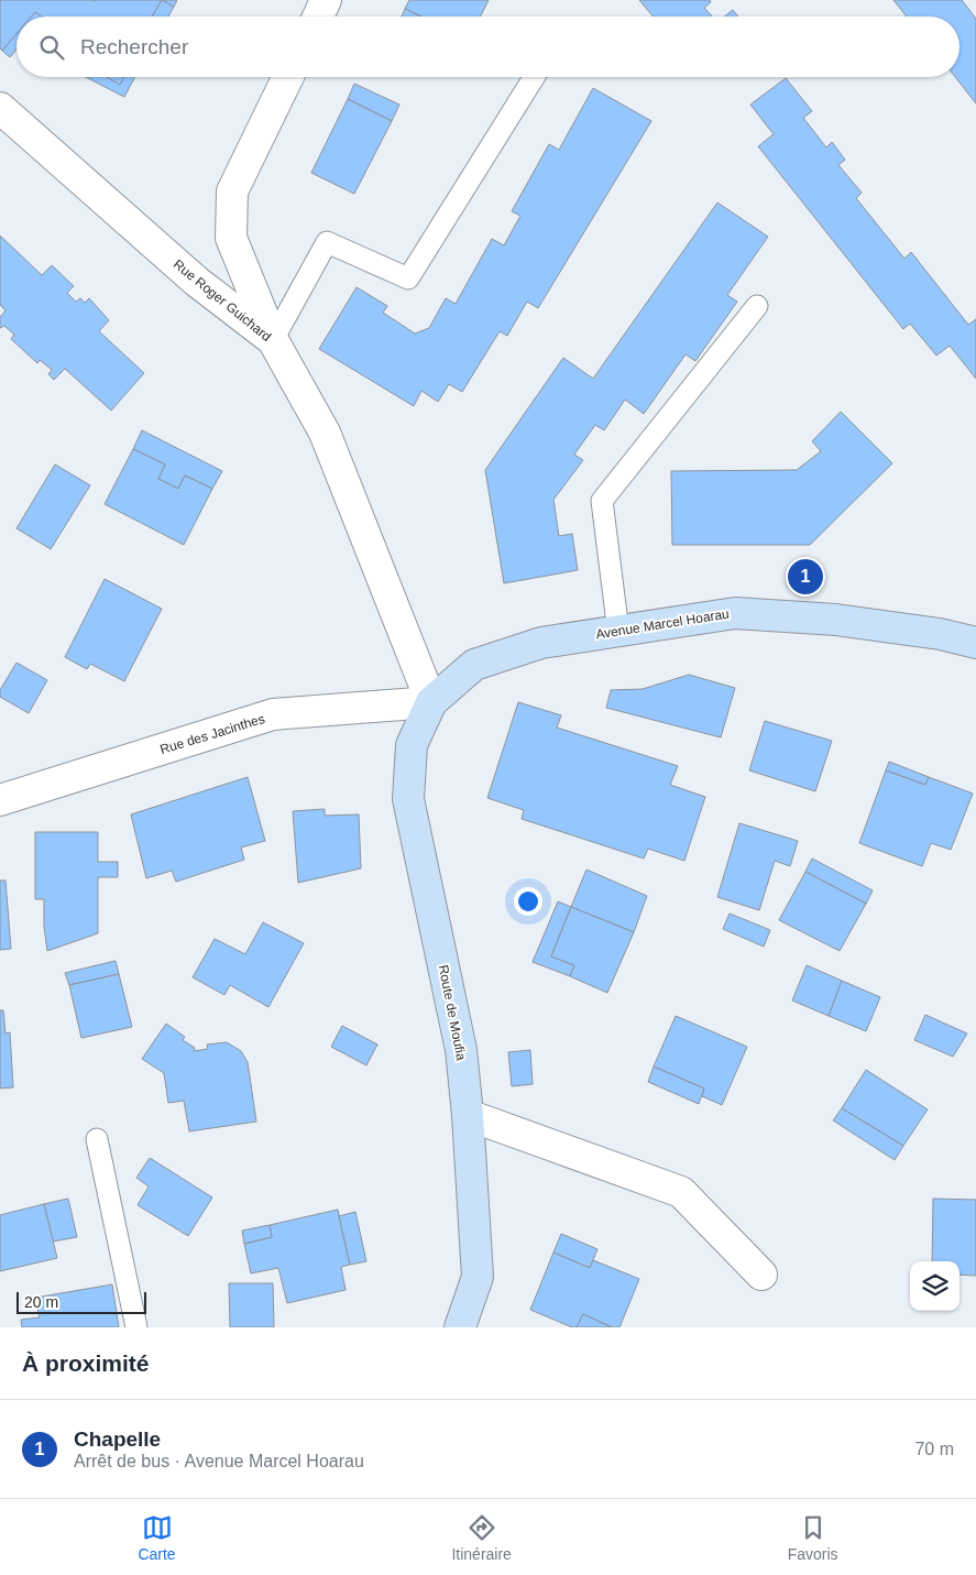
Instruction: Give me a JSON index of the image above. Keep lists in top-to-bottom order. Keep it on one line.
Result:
{"streets":{"main road":["Avenue Marcel Hoarau","Route de Moufia"],"street":["Rue Roger Guichard","Rue des Jacinthes"]},"crossings":[["Rue Roger Guichard","Avenue Marcel Hoarau"],["Rue Roger Guichard","Rue des Jacinthes"],["Rue Roger Guichard","Route de Moufia"],["Avenue Marcel Hoarau","Rue des Jacinthes"],["Avenue Marcel Hoarau","Route de Moufia"],["Rue des Jacinthes","Route de Moufia"]],"scale_bar":"20 m","page":{"search":"Rechercher","pins":"1","scale":"20 m","heading":"À proximité","list":[{"mark":"1","name":"Chapelle","note":"Arrêt de bus · Avenue Marcel Hoarau","value":"70 m"}],"nav":["Carte","Itinéraire","Favoris"]}}
